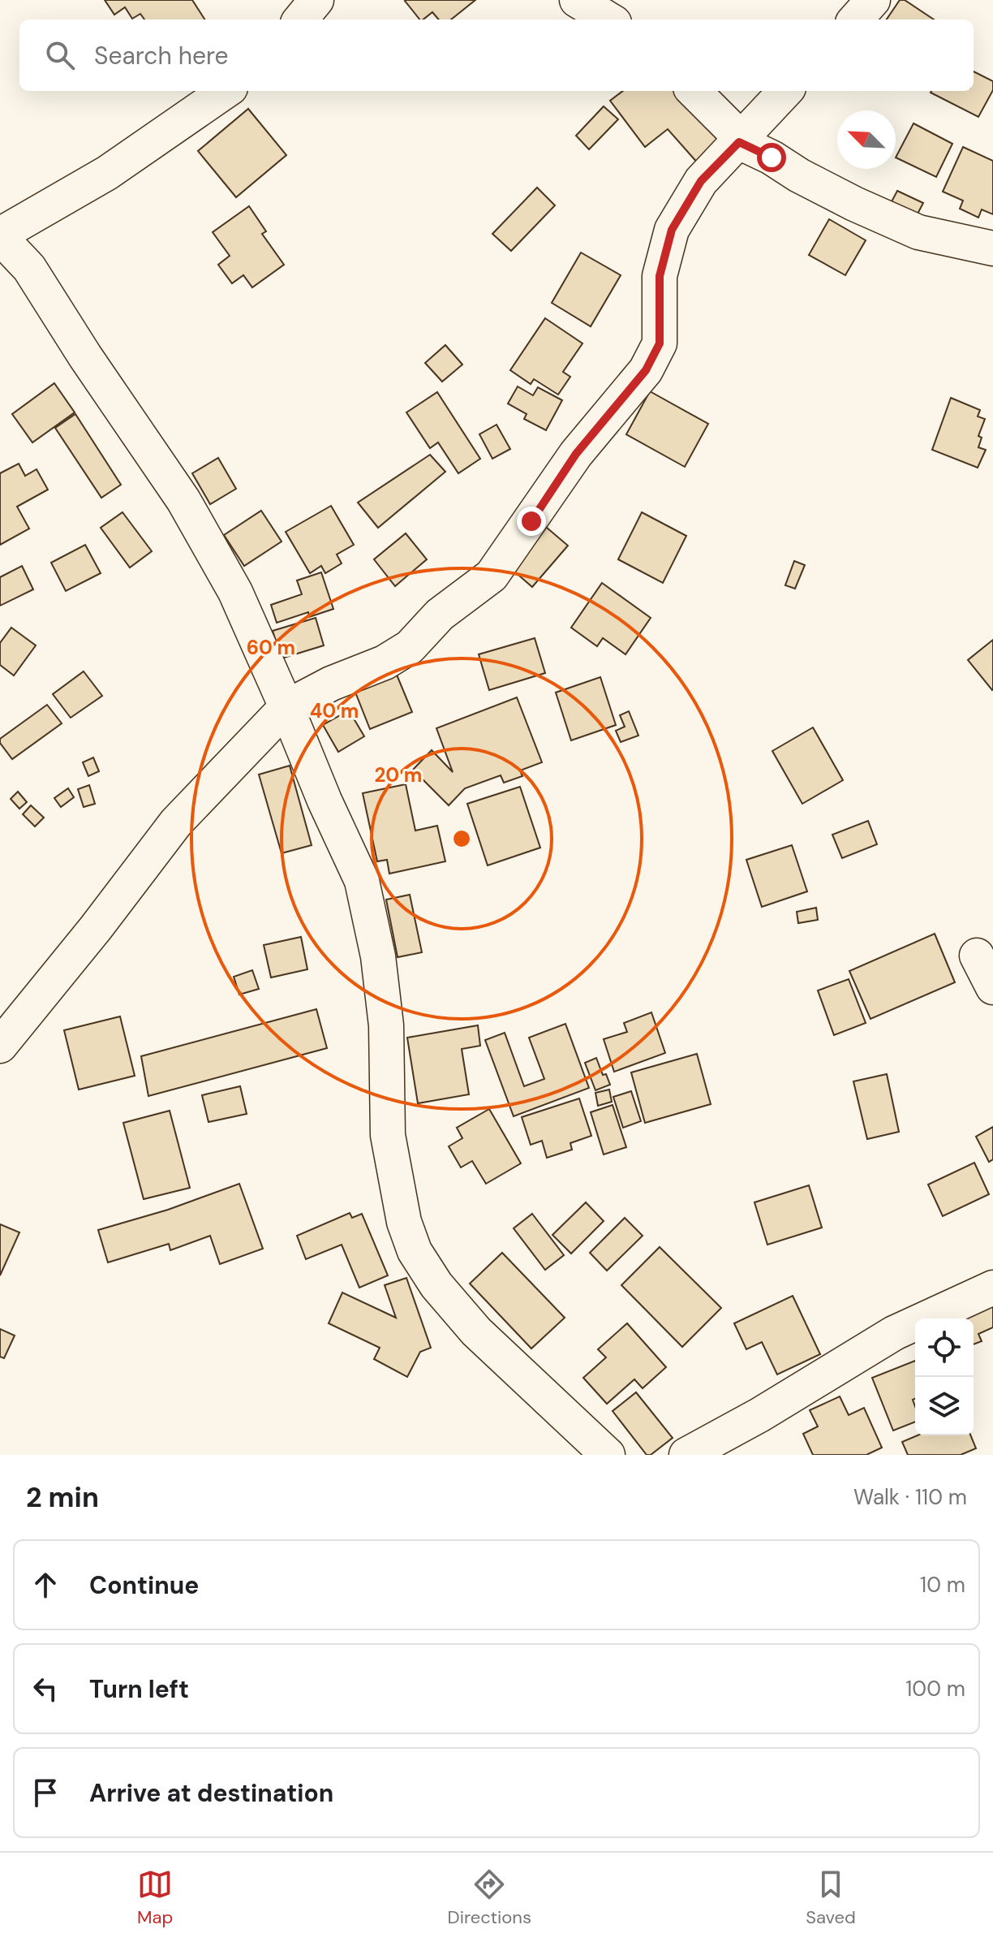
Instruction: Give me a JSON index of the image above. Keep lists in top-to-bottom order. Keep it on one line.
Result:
{"north":"top left","page":{"search":"Search here","heading":["2 min","Walk · 110 m"],"list":[["Continue","10 m"],["Turn left","100 m"],"Arrive at destination"],"nav":["Map","Directions","Saved"]},"rings":["60 m","40 m","20 m"]}
